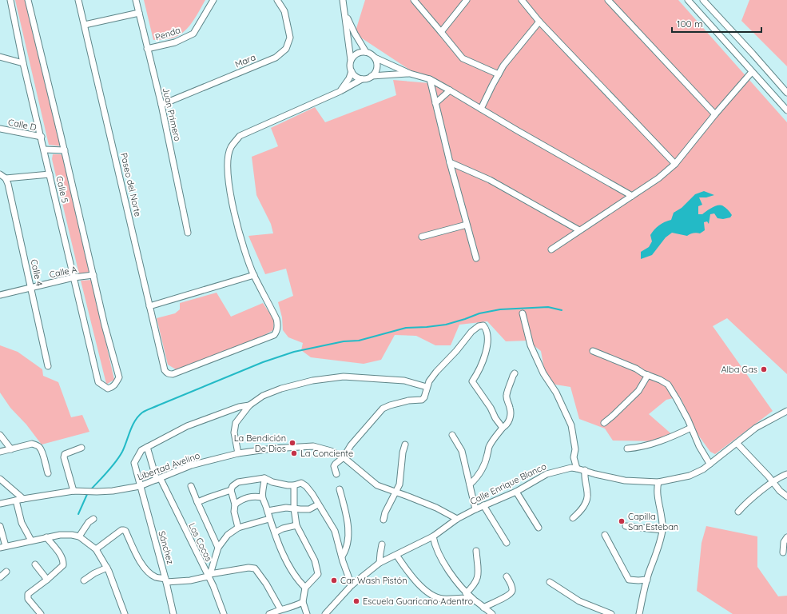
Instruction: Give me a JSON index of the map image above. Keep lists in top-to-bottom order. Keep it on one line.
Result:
{"streets":{"street":["Penda","Mara","Juan Primero","Calle D","Paseo del Norte","Calle 5","Calle A","Calle 4","Libertad Avelino","Calle Enrique Blanco","Los Cocos","Sánchez"]},"crossings":[["Penda","Juan Primero"],["Mara","Juan Primero"],["Calle D","Calle 5"],["Calle 5","Calle A"],["Calle A","Calle 4"],["Libertad Avelino","Calle Enrique Blanco"],["Libertad Avelino","Los Cocos"],["Libertad Avelino","Sánchez"],["Los Cocos","Sánchez"]],"places":["Alba Gas","La Bendición De Dios","La Conciente","Capilla San Esteban","Car Wash Pistón","Escuela Guaricano Adentro"],"scale_bar":"100 m"}
